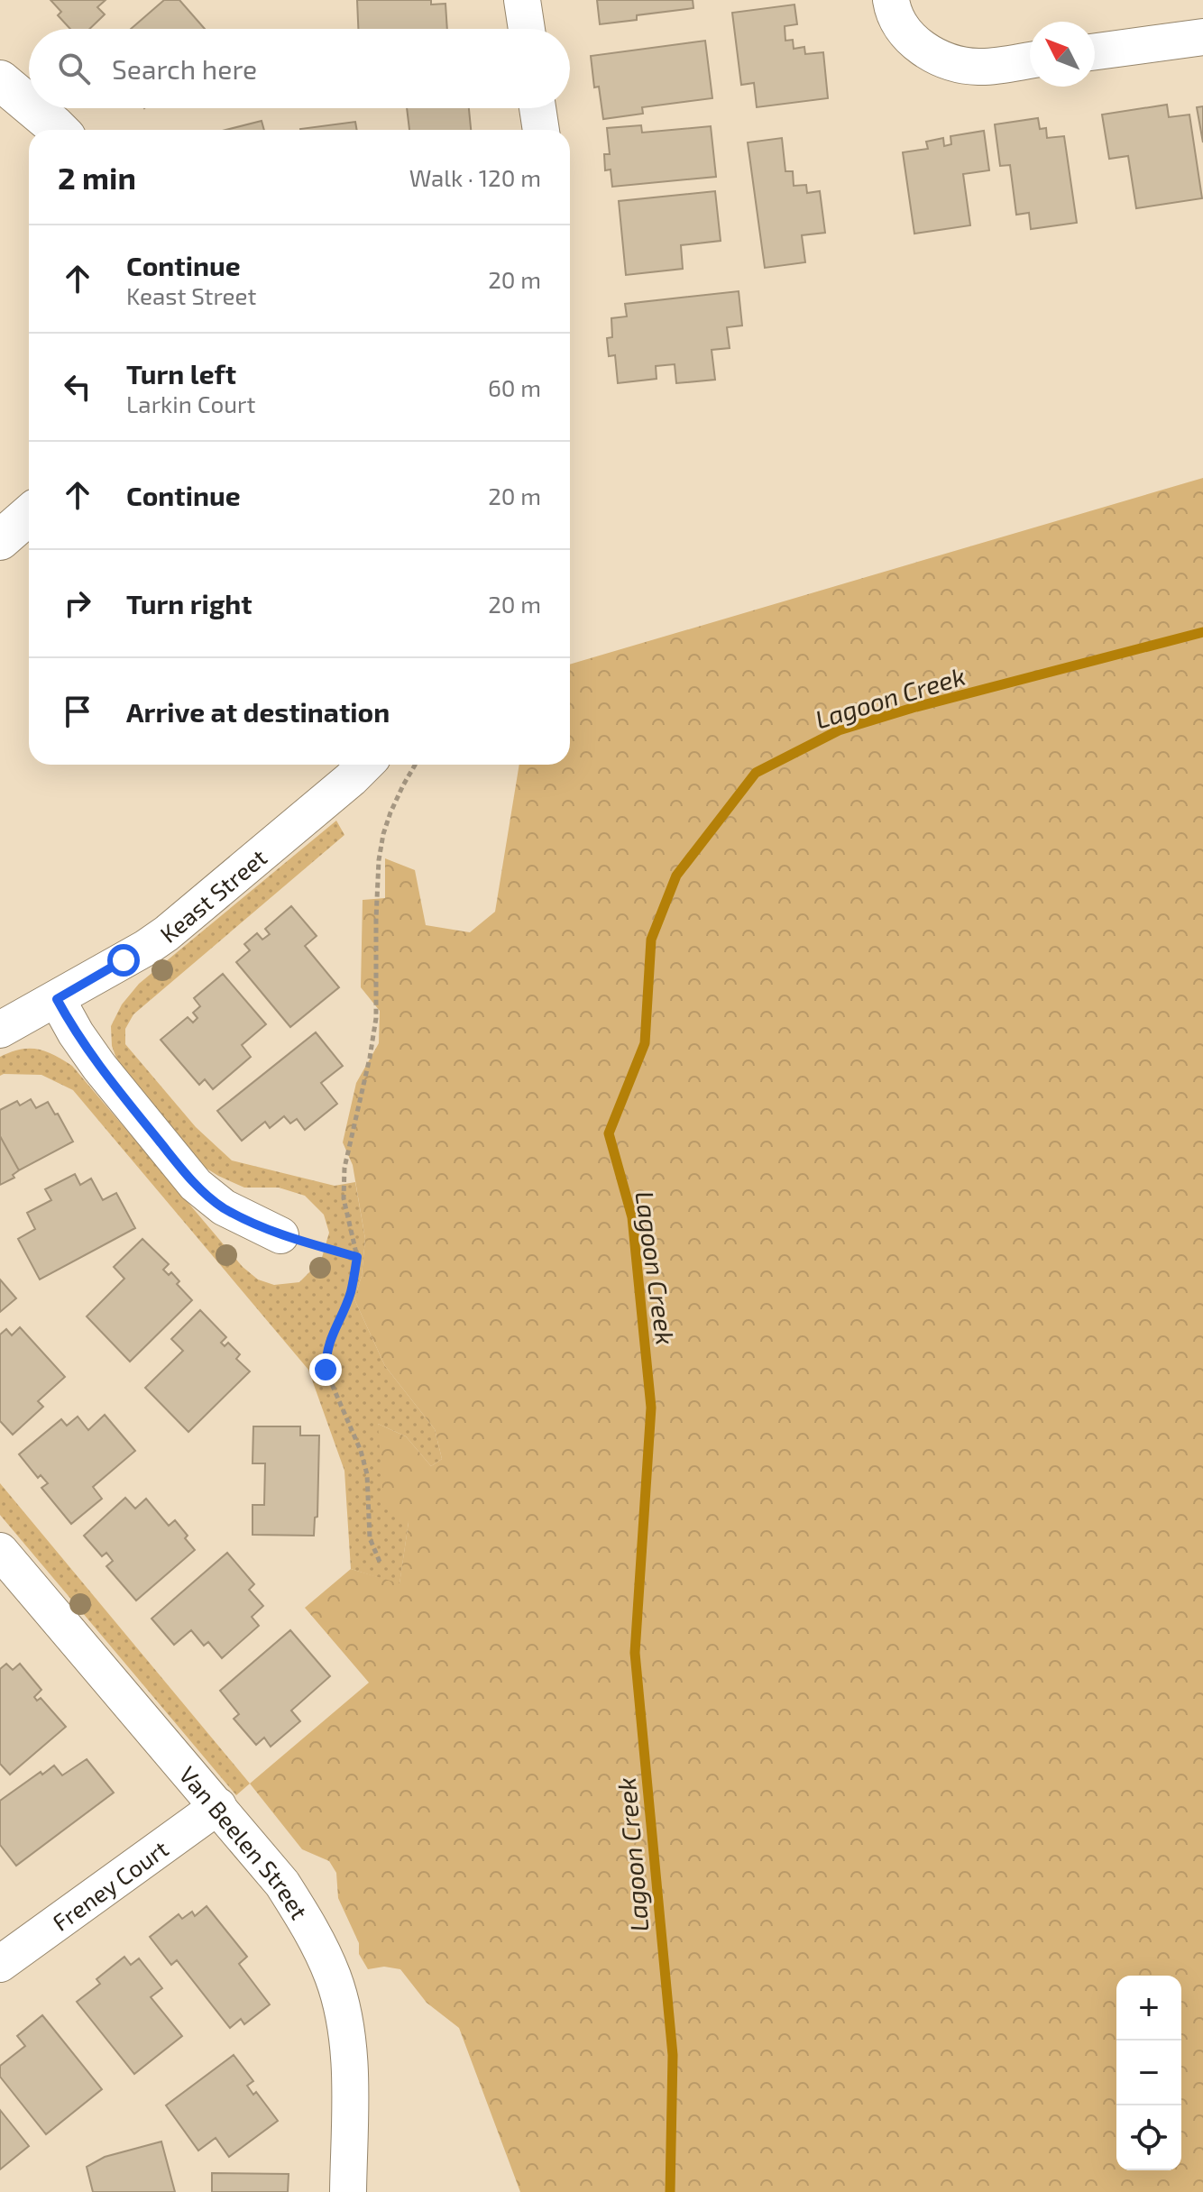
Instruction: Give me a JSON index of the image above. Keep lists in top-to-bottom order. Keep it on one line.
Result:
{"streets":{"street":["Keast Street","Van Beelen Street","Freney Court"]},"crossings":[["Van Beelen Street","Freney Court"]],"water":["Lagoon Creek"],"north":"top left","page":{"search":"Search here","heading":["2 min","Walk · 120 m"],"list":[["Continue","Keast Street","20 m"],["Turn left","Larkin Court","60 m"],["Continue","20 m"],["Turn right","20 m"],"Arrive at destination"],"map_buttons":["+","−"]}}
